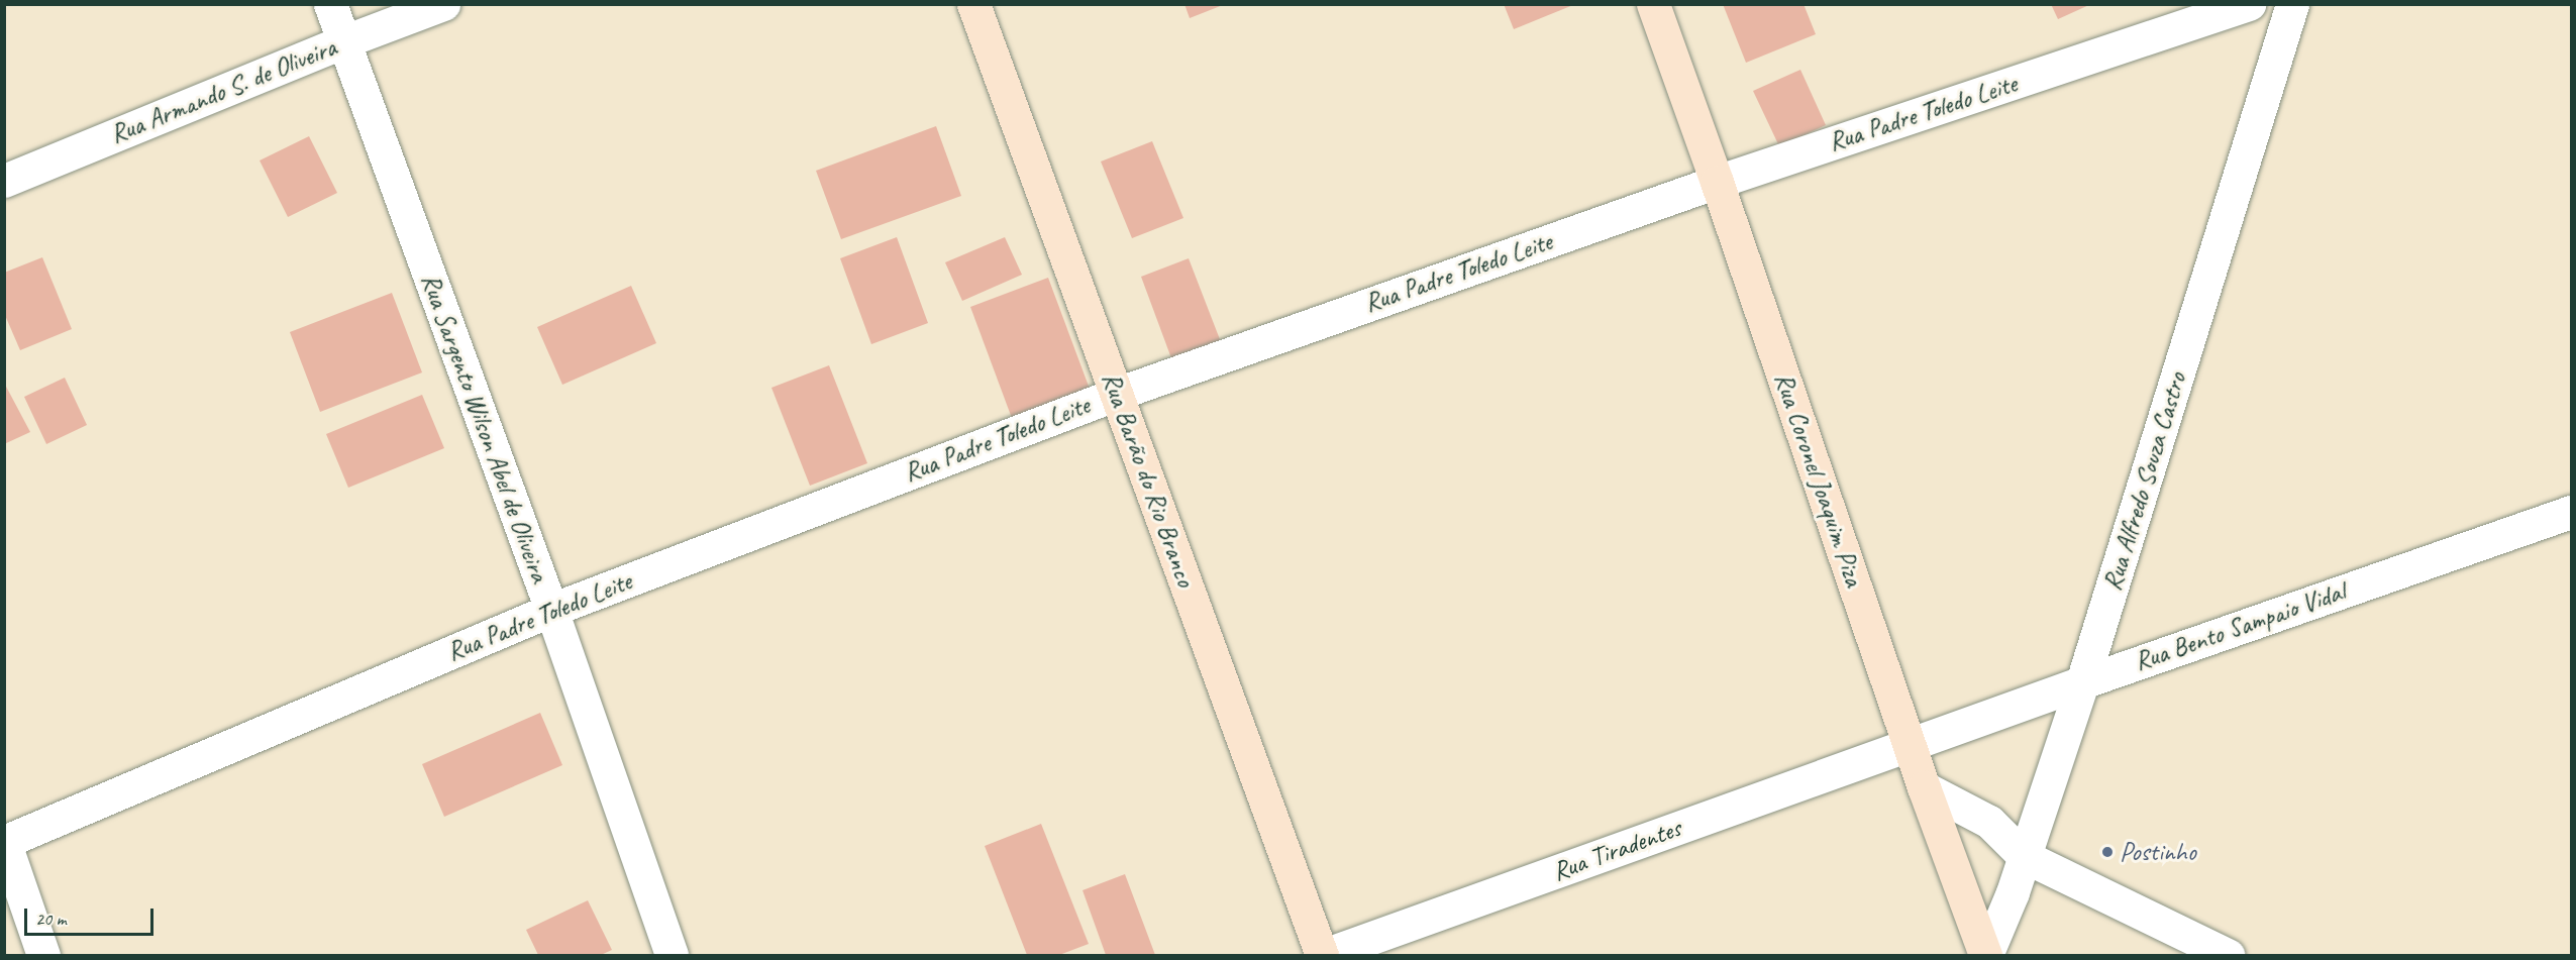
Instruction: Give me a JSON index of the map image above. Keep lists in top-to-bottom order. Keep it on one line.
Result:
{"streets":{"main road":["Rua Barão do Rio Branco","Rua Coronel Joaquim Piza"],"street":["Rua Armando S. de Oliveira","Rua Padre Toledo Leite","Rua Sargento Wilson Abel de Oliveira","Rua Alfredo Souza Castro","Rua Bento Sampaio Vidal","Rua Tiradentes"]},"crossings":[["Rua Armando S. de Oliveira","Rua Sargento Wilson Abel de Oliveira"],["Rua Padre Toledo Leite","Rua Sargento Wilson Abel de Oliveira"],["Rua Padre Toledo Leite","Rua Barão do Rio Branco"],["Rua Padre Toledo Leite","Rua Coronel Joaquim Piza"],["Rua Barão do Rio Branco","Rua Tiradentes"],["Rua Coronel Joaquim Piza","Rua Alfredo Souza Castro"],["Rua Coronel Joaquim Piza","Rua Bento Sampaio Vidal"],["Rua Coronel Joaquim Piza","Rua Tiradentes"],["Rua Alfredo Souza Castro","Rua Bento Sampaio Vidal"],["Rua Bento Sampaio Vidal","Rua Tiradentes"]],"places":["Postinho"],"scale_bar":"20 m"}
